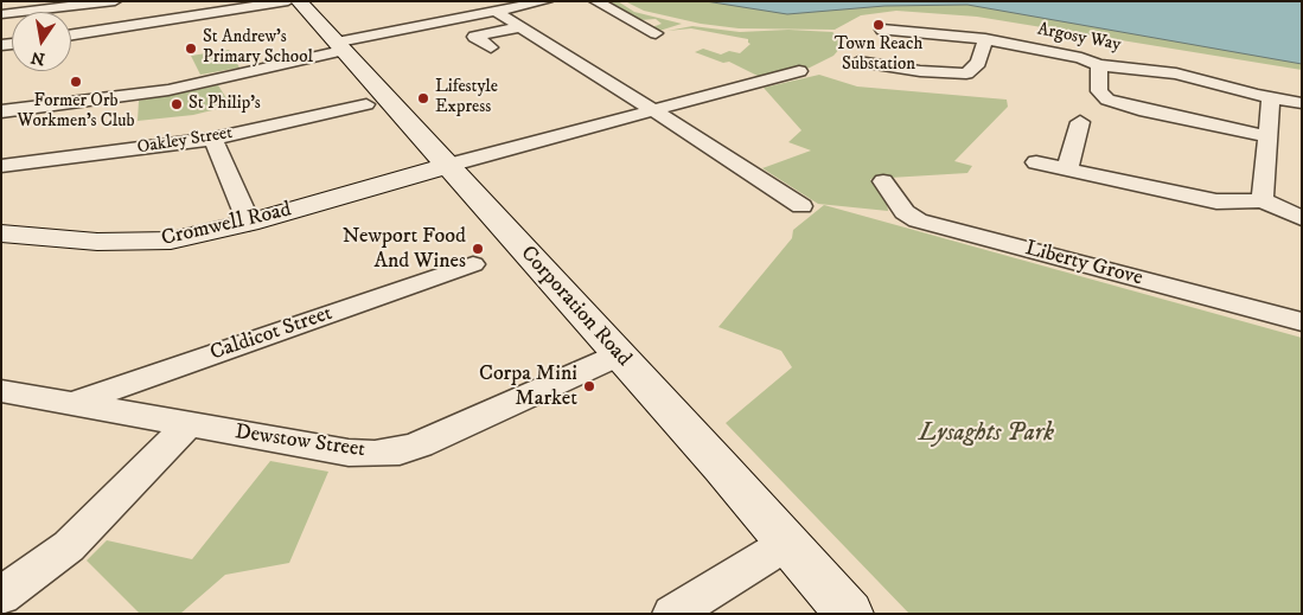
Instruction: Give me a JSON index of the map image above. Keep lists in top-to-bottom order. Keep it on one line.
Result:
{"streets":{"street":["Argosy Way","Oakley Street","Cromwell Road","Liberty Grove","Corporation Road","Caldicot Street","Dewstow Street"]},"crossings":[["Cromwell Road","Corporation Road"],["Corporation Road","Dewstow Street"],["Caldicot Street","Dewstow Street"]],"parks":["Lysaghts Park"],"places":["Town Reach Substation","St Andrew's Primary School","Former Orb Workmen's Club","Lifestyle Express","St Philip's","Newport Food And Wines","Corpa Mini Market"],"north":"bottom"}
